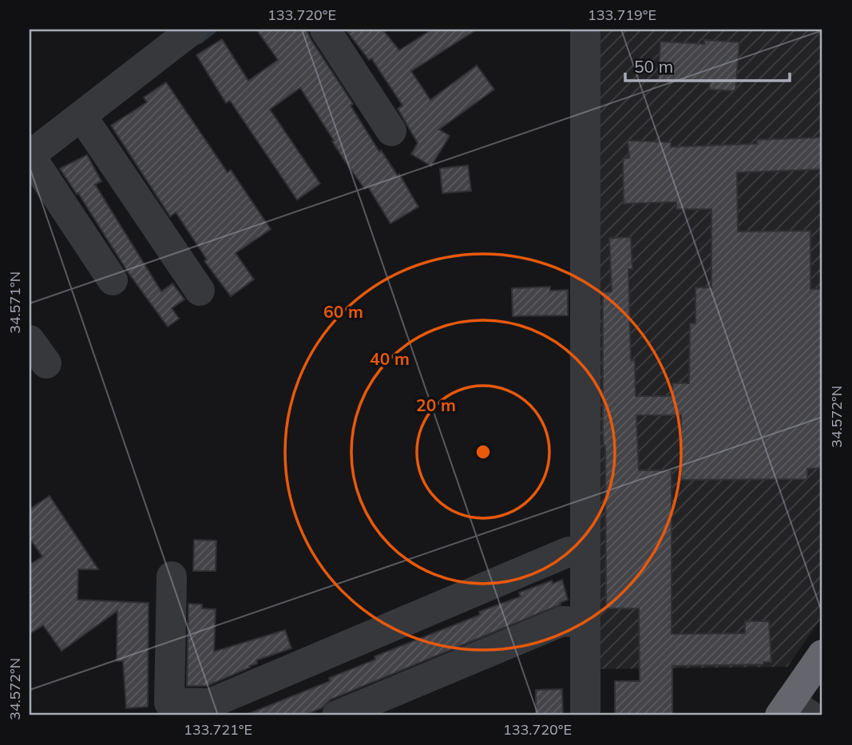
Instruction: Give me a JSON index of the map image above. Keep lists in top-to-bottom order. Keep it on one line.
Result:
{"scale_bar":"50 m","coordinates":["133.720°E","133.719°E","34.571°N","34.572°N","133.721°E"],"rings":["60 m","40 m","20 m"]}
